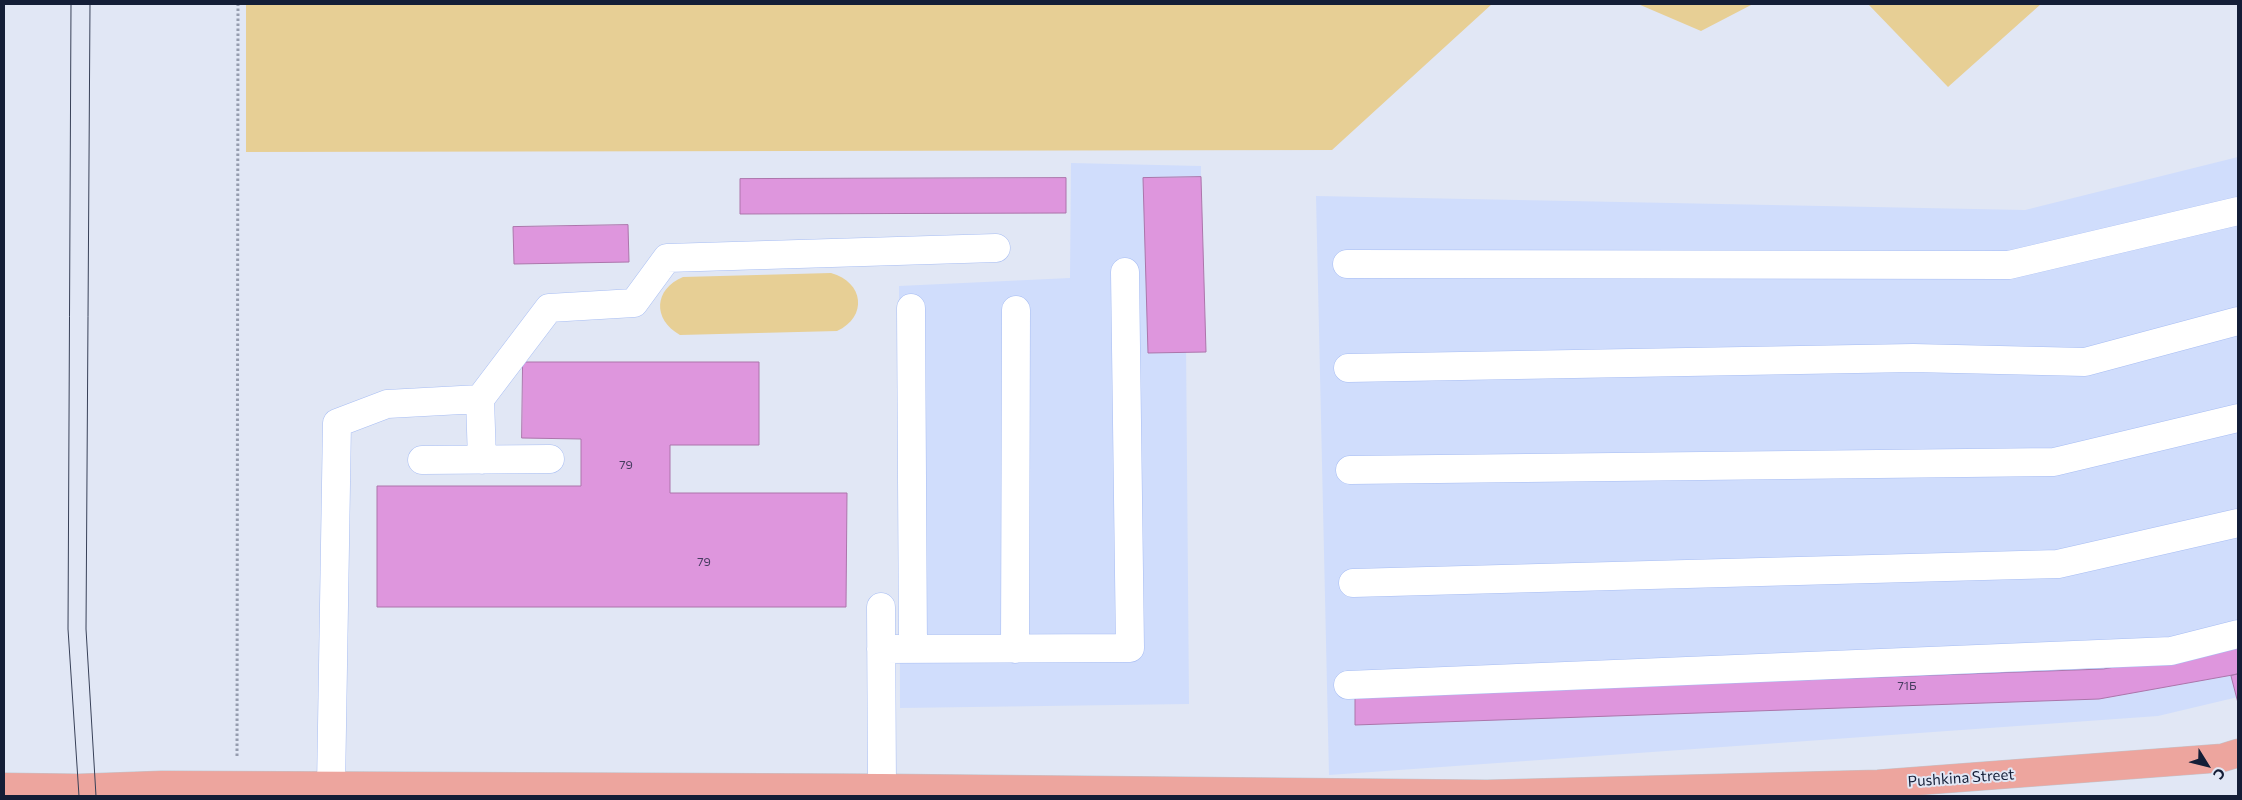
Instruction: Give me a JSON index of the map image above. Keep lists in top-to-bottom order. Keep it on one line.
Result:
{"streets":{"main road":["Pushkina Street"]},"house_numbers":["79","79","71Б"],"north":"bottom right"}
